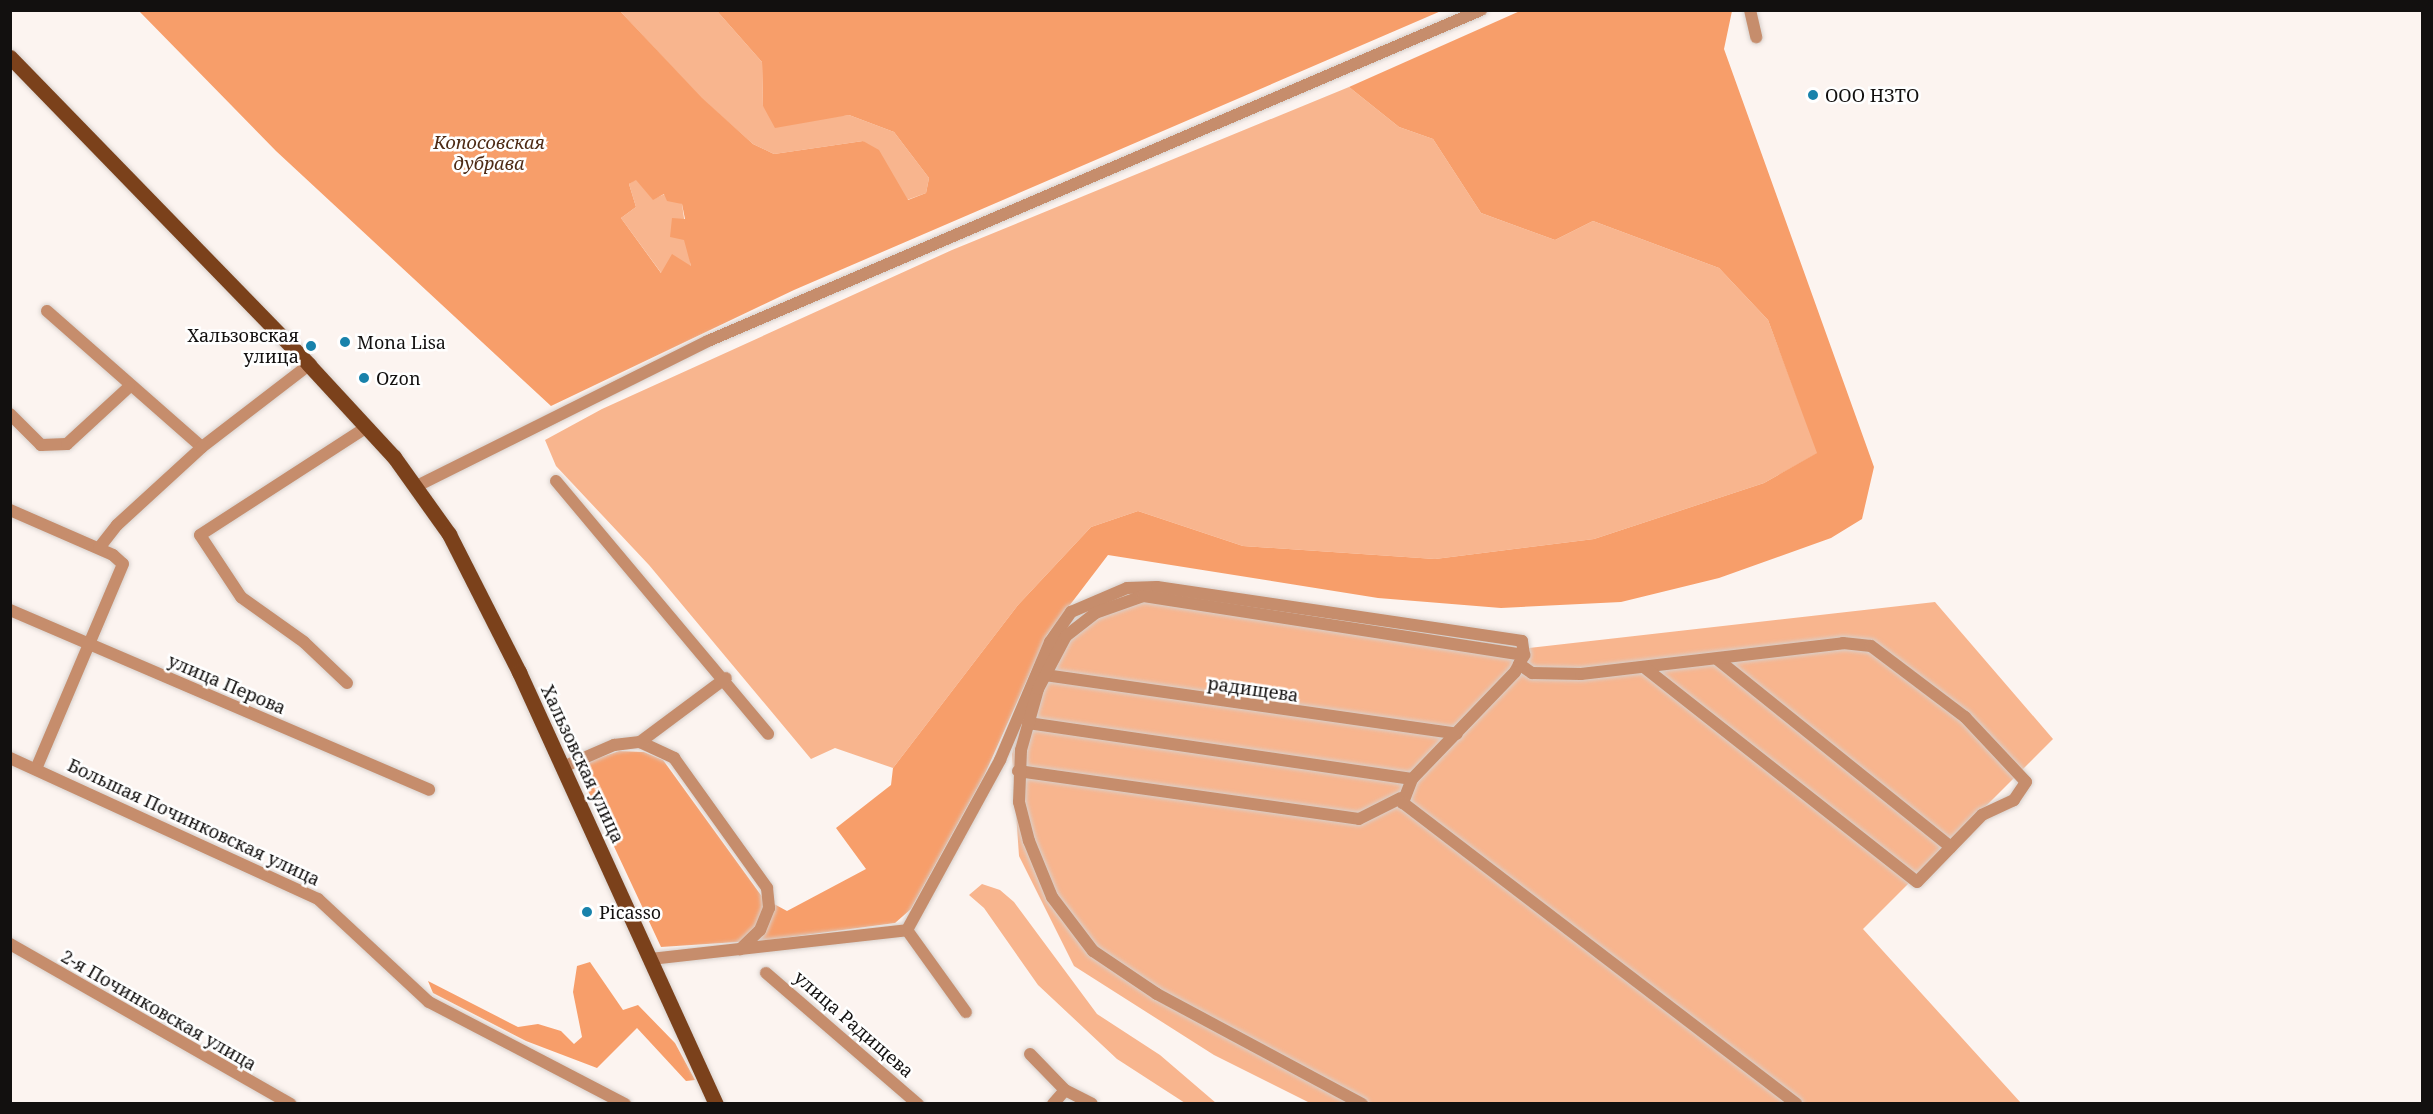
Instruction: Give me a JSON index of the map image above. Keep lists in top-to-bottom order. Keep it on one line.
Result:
{"streets":{"main road":["Хальзовская улица"],"street":["улица Перова","радищева","Большая Починковская улица","2-я Починковская улица","улица Радищева"]},"parks":["Копосовская дубрава"],"places":["ООО НЗТО","Mona Lisa","Хальзовская улица","Ozon","Picasso"]}
